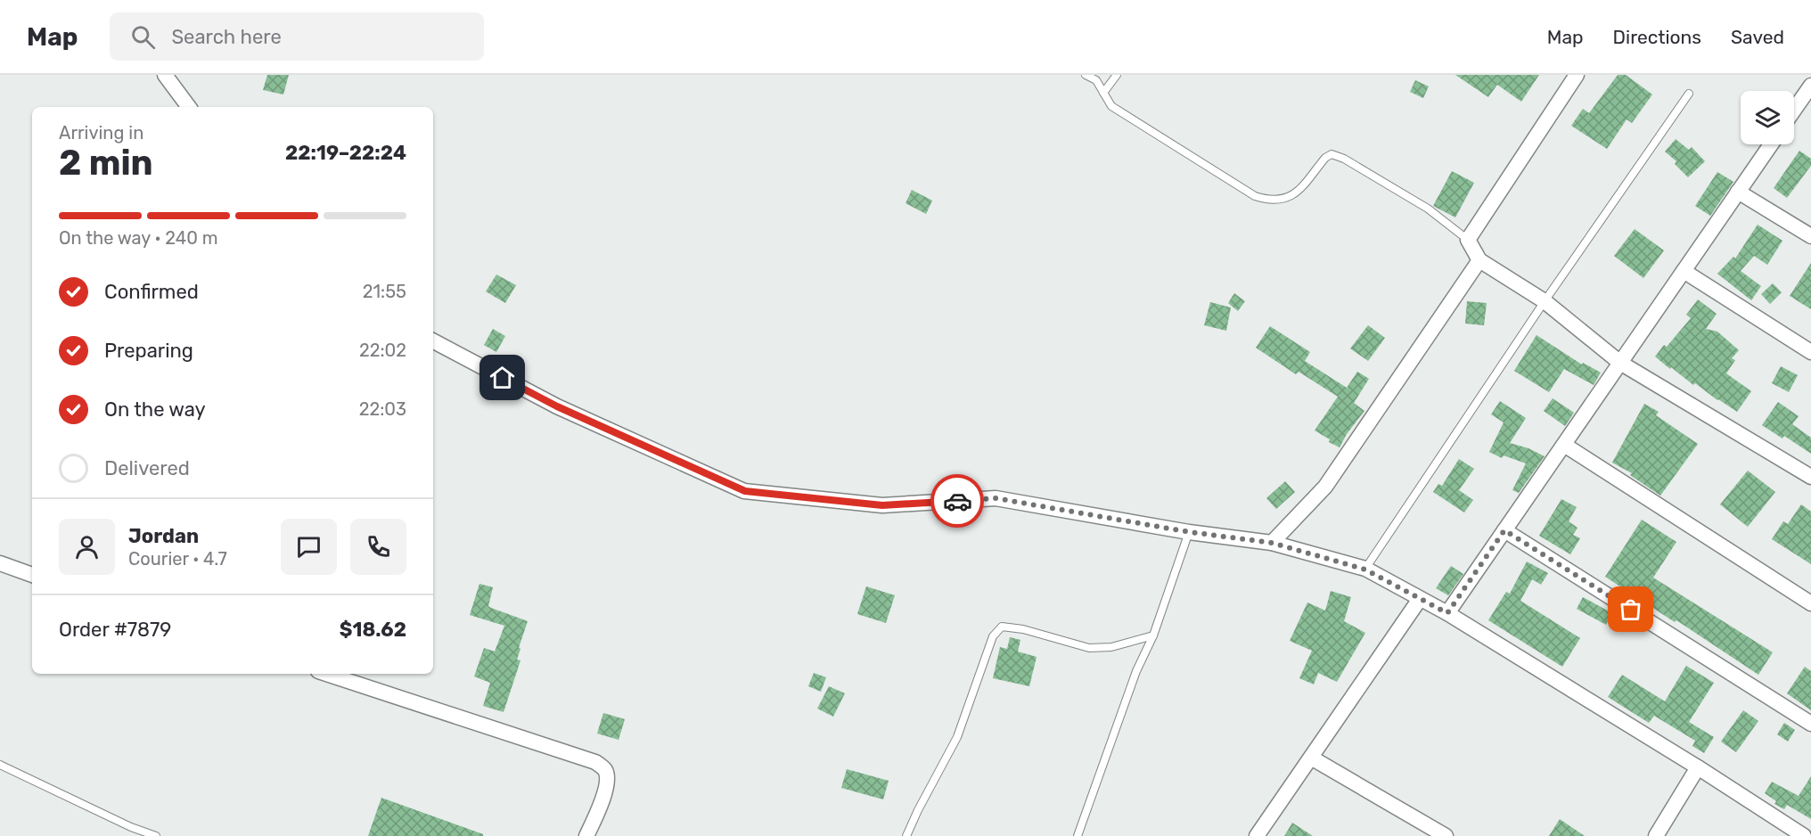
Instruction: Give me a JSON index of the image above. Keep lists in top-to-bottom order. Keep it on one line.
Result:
{"page":{"header":"Map","search":"Search here","nav":["Map","Directions","Saved"],"heading":["2 min","Arriving in","22:19–22:24"],"panel":["Jordan","Courier · 4.7","Order #7879","$18.62"],"bar":"On the way · 240 m","list":[["Confirmed","21:55"],["Preparing","22:02"],["On the way","22:03"],"Delivered"]}}
